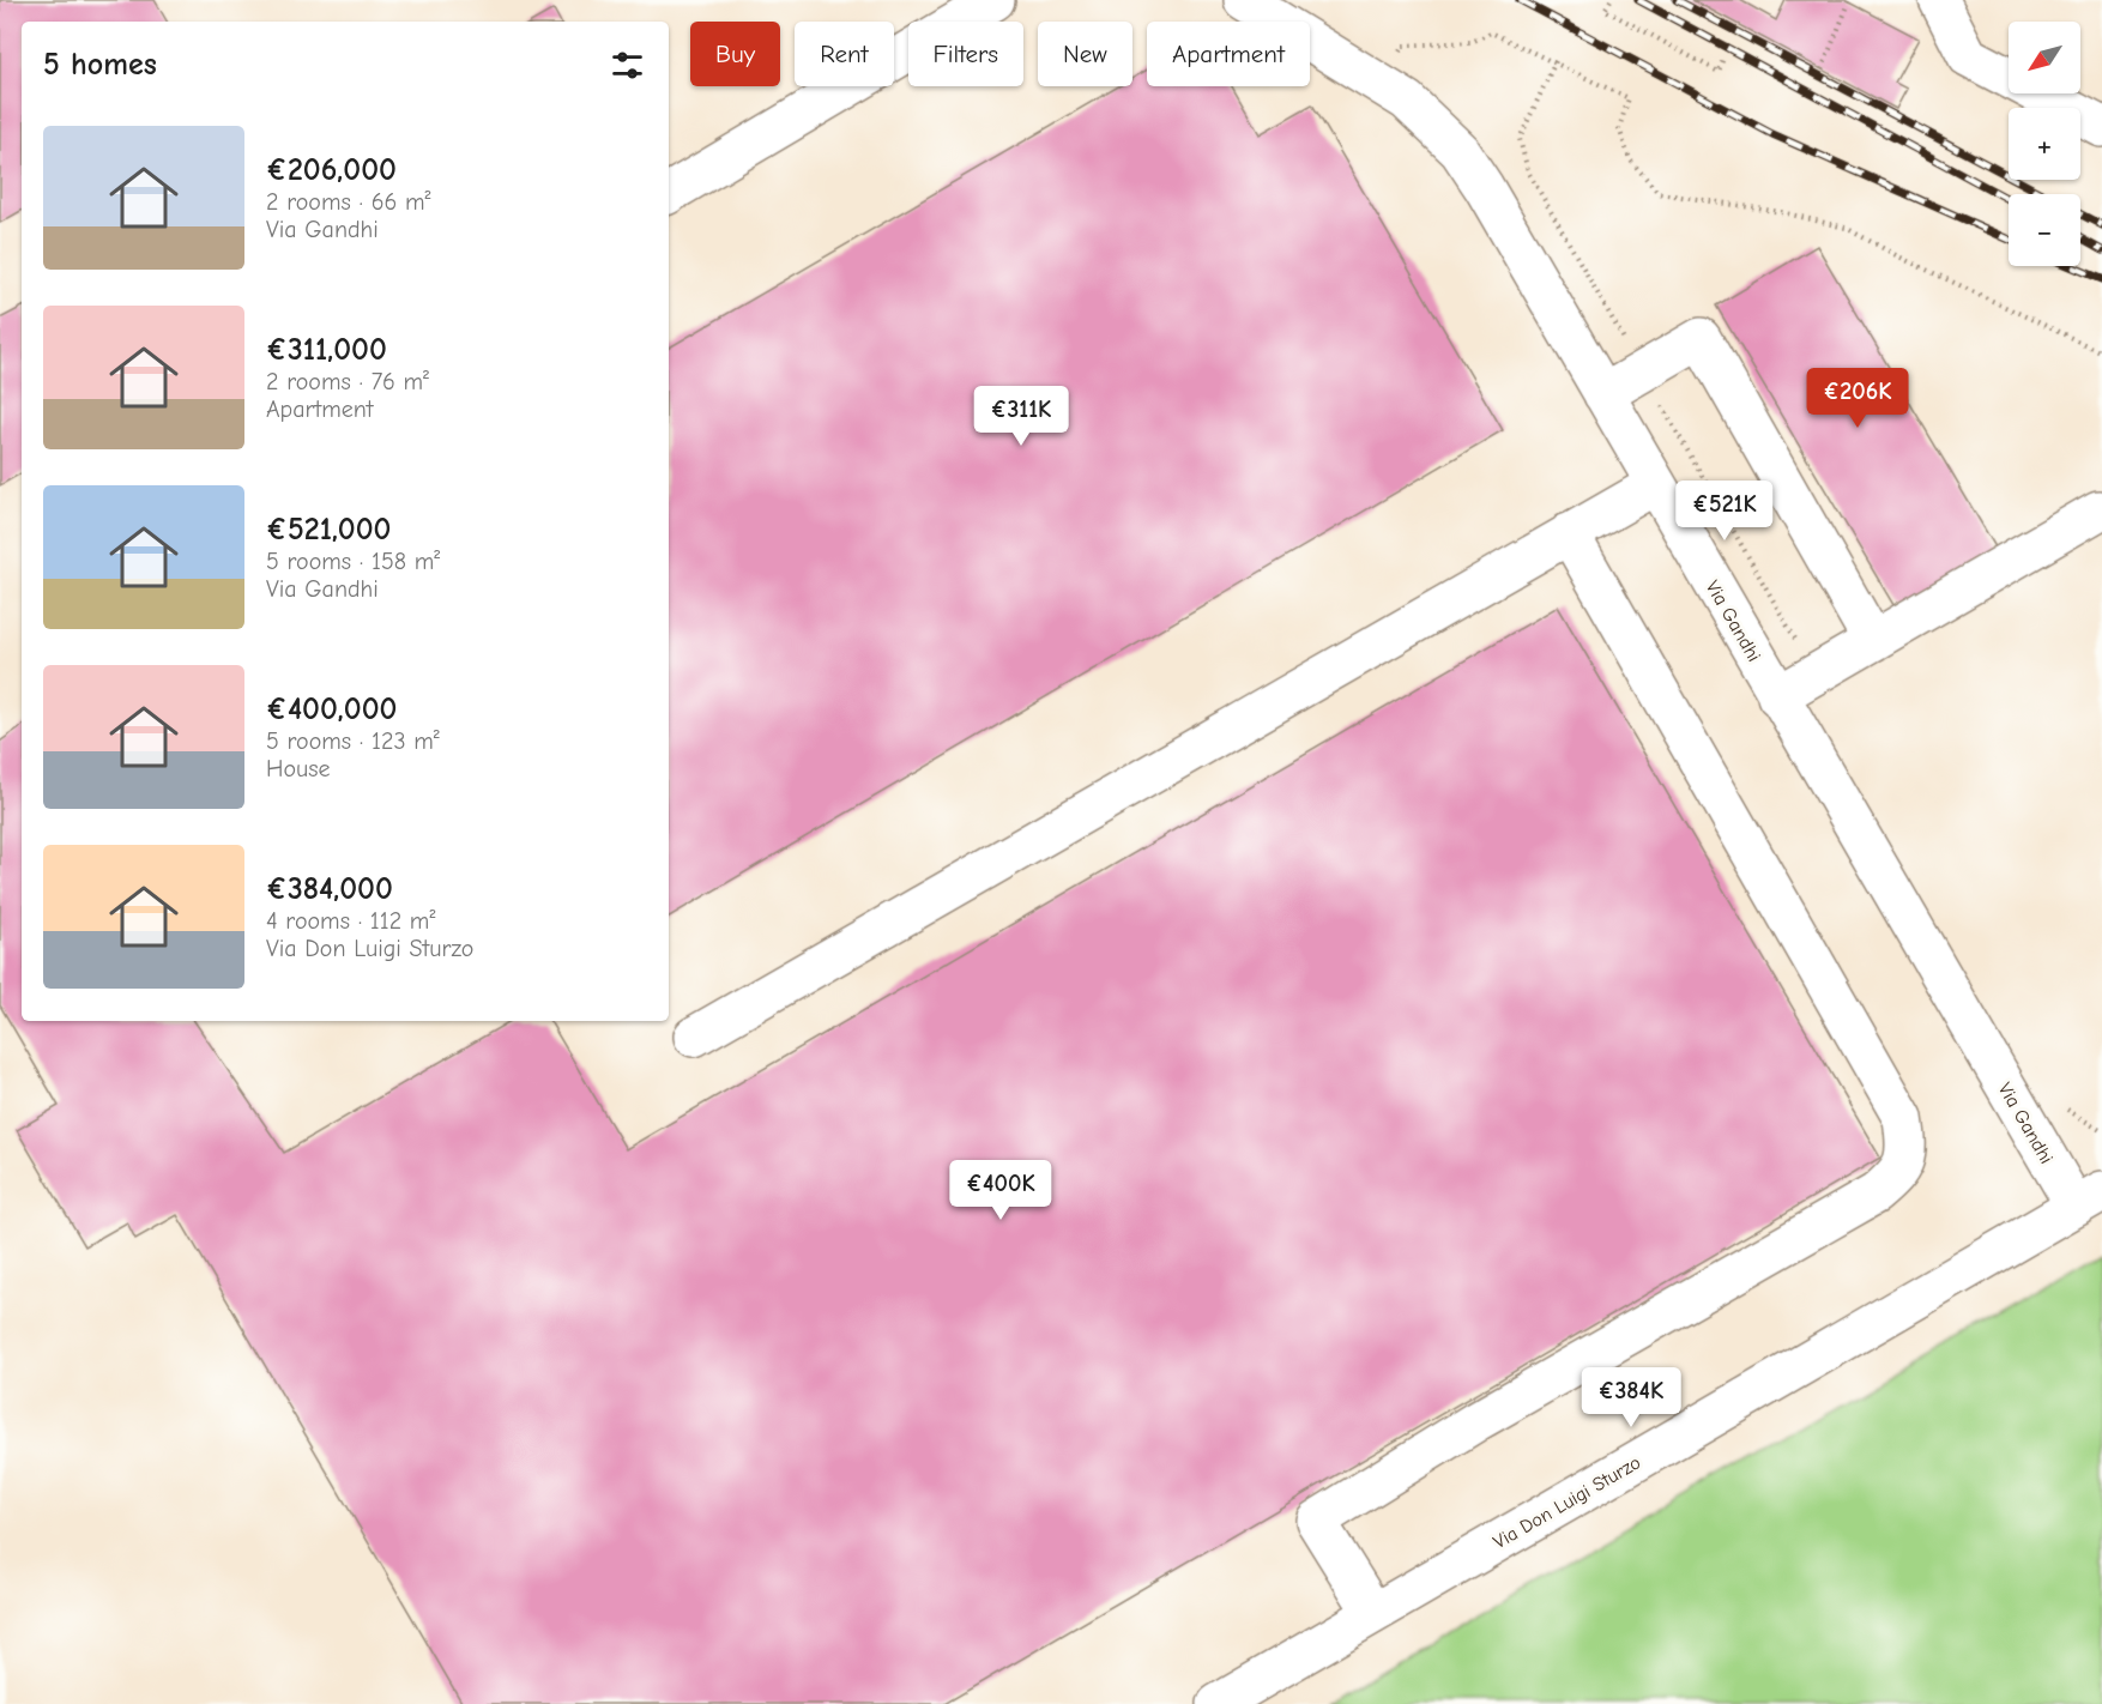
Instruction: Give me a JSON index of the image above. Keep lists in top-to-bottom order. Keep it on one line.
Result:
{"streets":{"street":["Via Gandhi","Via Don Luigi Sturzo"]},"crossings":[["Via Gandhi","Via Don Luigi Sturzo"]],"north":"bottom left","page":{"map_buttons":["+","−"],"chip":["Buy","Rent","Filters","New","Apartment"],"heading":"5 homes","list":[{"name":"€206,000","note":"2 rooms · 66 m² · Via Gandhi"},{"name":"€311,000","note":"2 rooms · 76 m² · Apartment"},{"name":"€521,000","note":"5 rooms · 158 m² · Via Gandhi"},{"name":"€400,000","note":"5 rooms · 123 m² · House"},{"name":"€384,000","note":"4 rooms · 112 m² · Via Don Luigi Sturzo"}],"price":["€206K","€311K","€521K","€400K","€384K"]}}
